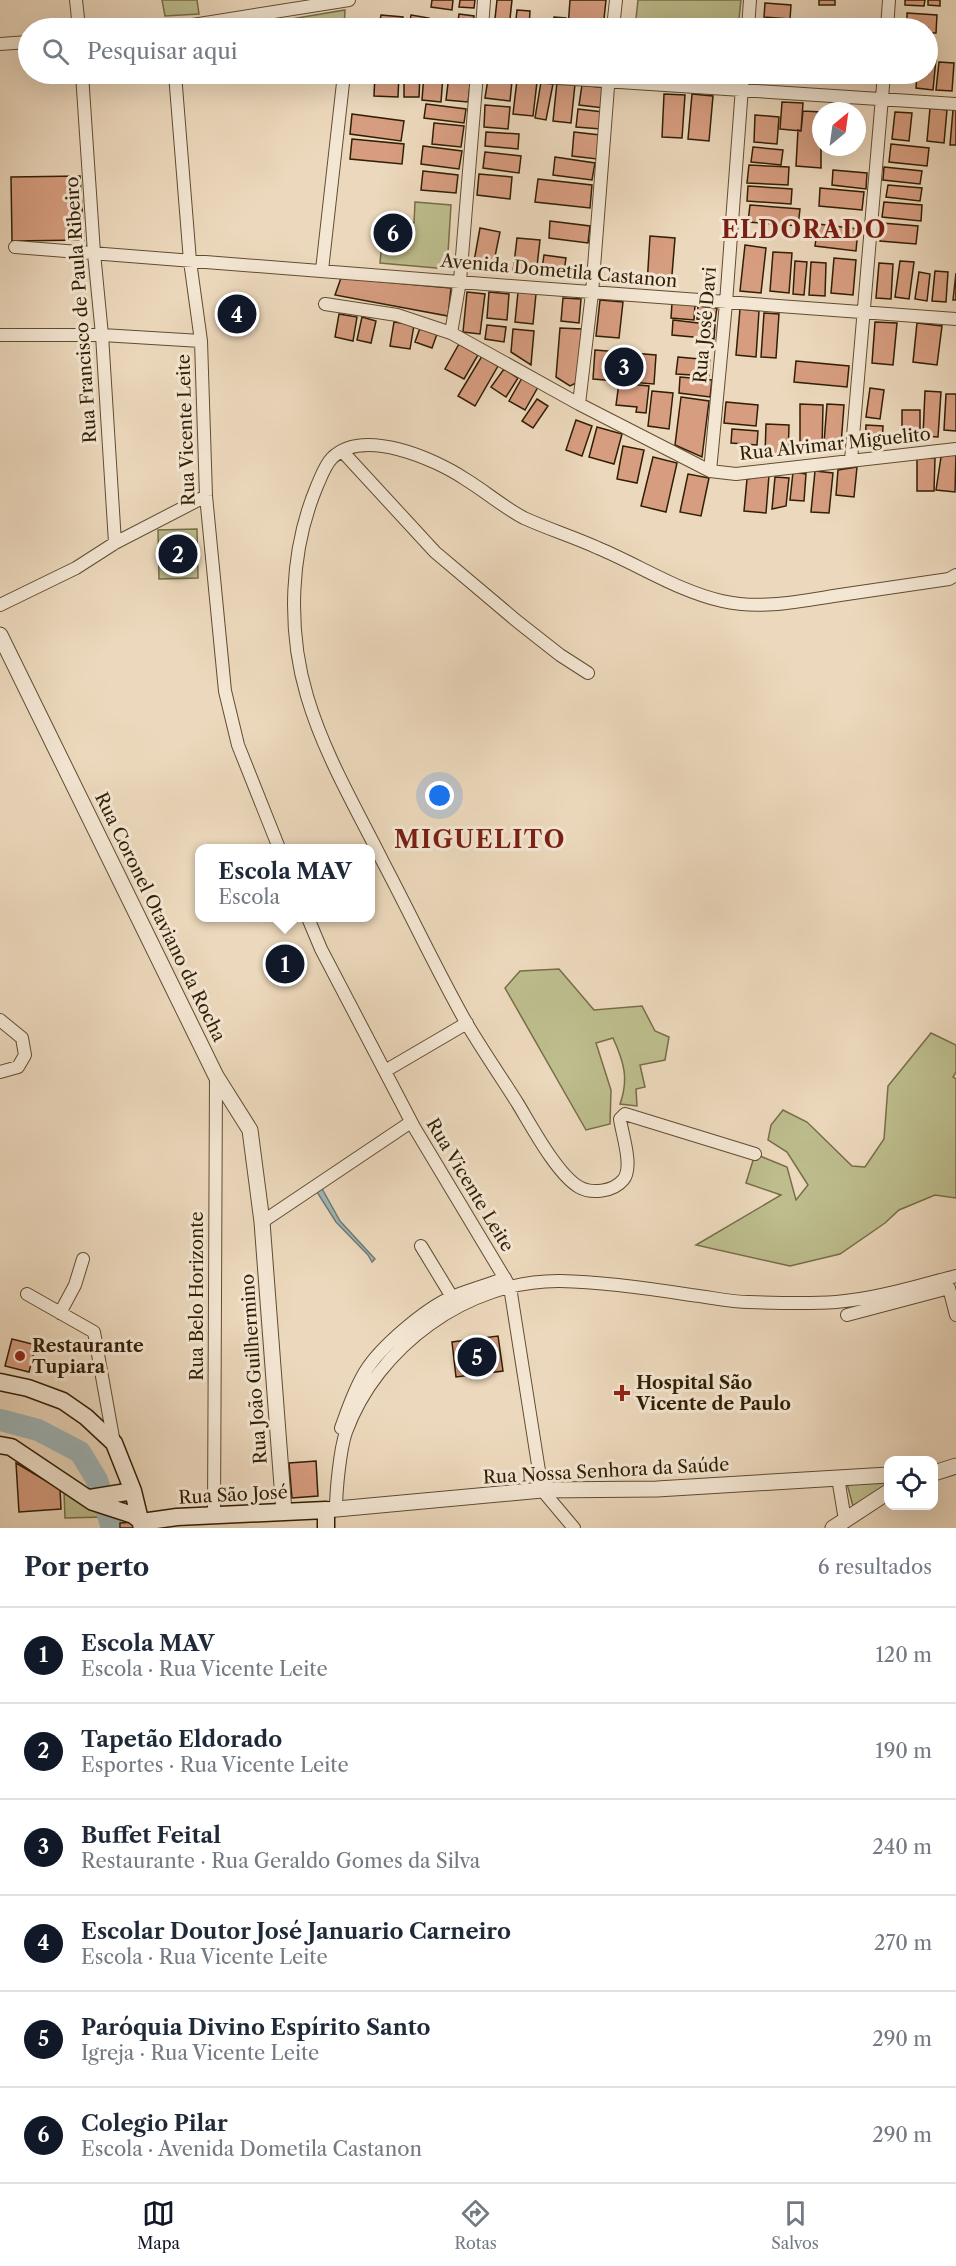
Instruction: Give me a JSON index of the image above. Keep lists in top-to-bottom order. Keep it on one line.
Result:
{"streets":{"main road":["Rua São José"],"street":["Avenida Dometila Castanon","Rua Francisco de Paula Ribeiro","Rua José Davi","Rua Vicente Leite","Rua Alvimar Miguelito","Rua Coronel Otaviano da Rocha","Rua Belo Horizonte","Rua João Guilhermino","Rua Nossa Senhora da Saúde"]},"crossings":[["Avenida Dometila Castanon","Rua Francisco de Paula Ribeiro"],["Avenida Dometila Castanon","Rua José Davi"],["Avenida Dometila Castanon","Rua Vicente Leite"],["Rua José Davi","Rua Alvimar Miguelito"],["Rua Vicente Leite","Rua Nossa Senhora da Saúde"],["Rua Coronel Otaviano da Rocha","Rua Belo Horizonte"],["Rua Coronel Otaviano da Rocha","Rua João Guilhermino"],["Rua Belo Horizonte","Rua São José"],["Rua João Guilhermino","Rua São José"],["Rua Nossa Senhora da Saúde","Rua São José"]],"districts":["ELDORADO","MIGUELITO"],"places":{"other":["Restaurante Tupiara"],"health":["Hospital São Vicente de Paulo"]},"north":"top right","page":{"search":"Pesquisar aqui","pins":["6","4","3","2","1","5"],"popup":["Escola MAV","Escola"],"heading":["Por perto","6 resultados"],"list":[{"mark":"1","name":"Escola MAV","note":"Escola · Rua Vicente Leite","value":"120 m"},{"mark":"2","name":"Tapetão Eldorado","note":"Esportes · Rua Vicente Leite","value":"190 m"},{"mark":"3","name":"Buffet Feital","note":"Restaurante · Rua Geraldo Gomes da Silva","value":"240 m"},{"mark":"4","name":"Escolar Doutor José Januario Carneiro","note":"Escola · Rua Vicente Leite","value":"270 m"},{"mark":"5","name":"Paróquia Divino Espírito Santo","note":"Igreja · Rua Vicente Leite","value":"290 m"},{"mark":"6","name":"Colegio Pilar","note":"Escola · Avenida Dometila Castanon","value":"290 m"}],"nav":["Mapa","Rotas","Salvos"]}}
